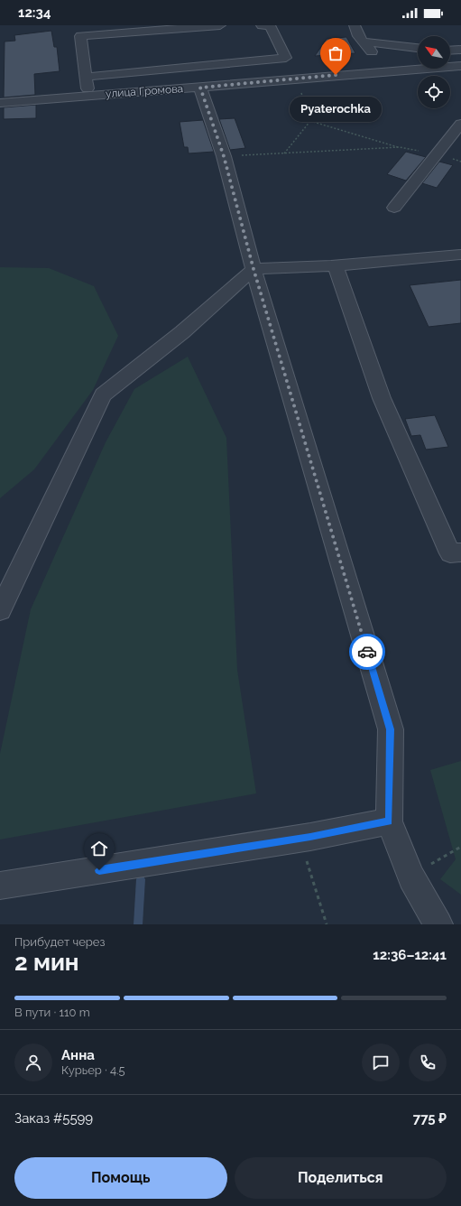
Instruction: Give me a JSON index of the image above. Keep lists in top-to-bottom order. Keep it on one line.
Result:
{"streets":{"street":["улица Громова"]},"places":["Pyaterochka"],"north":"top left","page":{"status":"12:34","bubble":"Pyaterochka","heading":["2 мин","Прибудет через","12:36–12:41"],"panel":["Анна","Курьер · 4.5","Заказ #5599","775 ₽"],"bar":"В пути · 110 m","buttons":["Помощь","Поделиться"]}}
